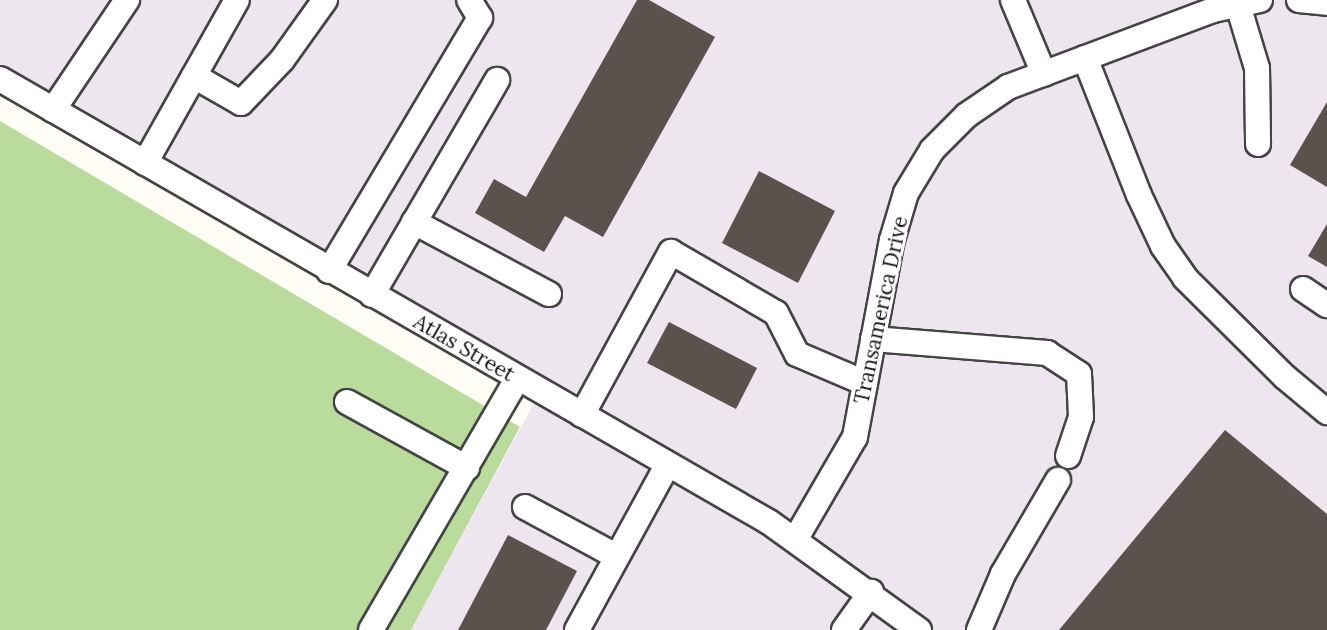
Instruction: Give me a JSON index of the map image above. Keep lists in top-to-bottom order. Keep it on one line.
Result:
{"streets":{"street":["Transamerica Drive","Atlas Street"]},"crossings":[["Transamerica Drive","Atlas Street"]]}
